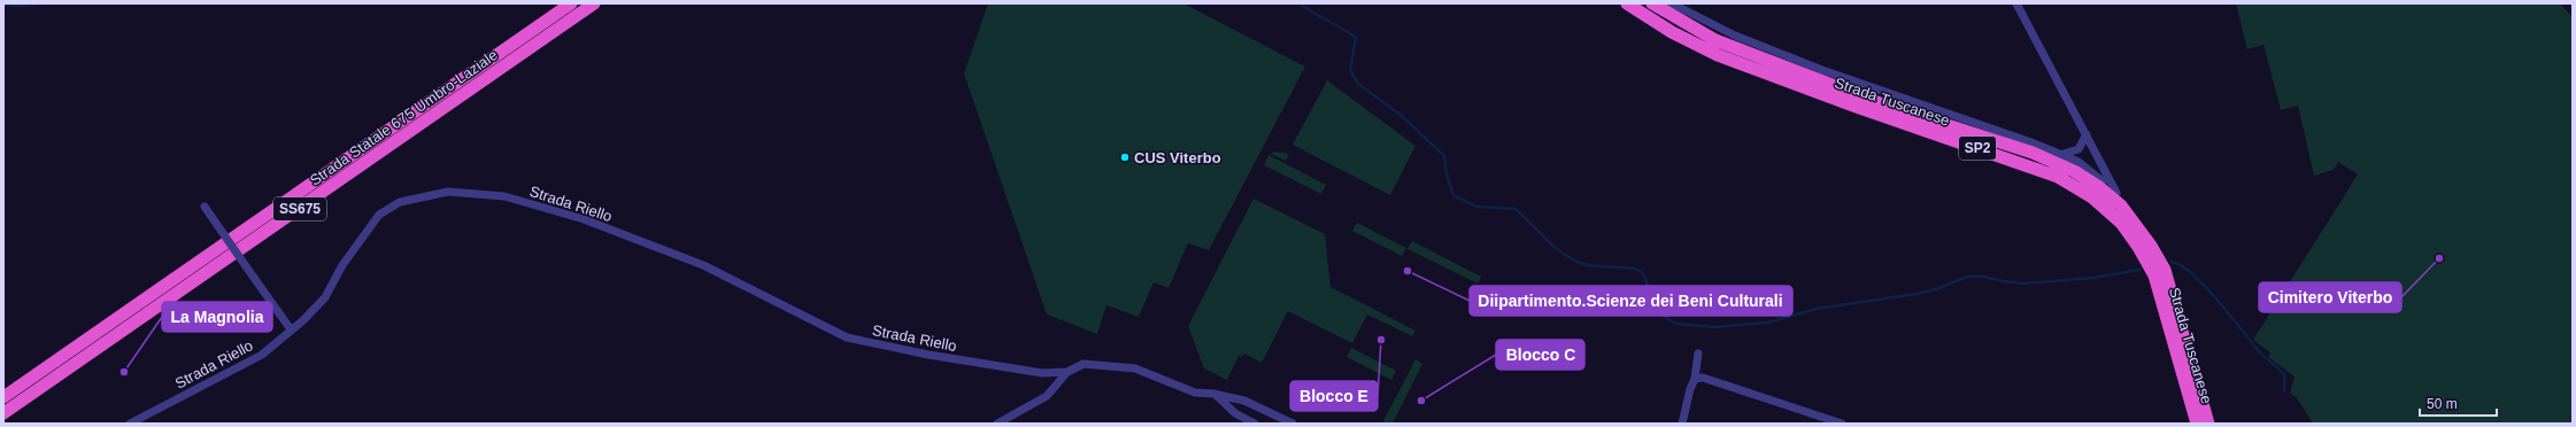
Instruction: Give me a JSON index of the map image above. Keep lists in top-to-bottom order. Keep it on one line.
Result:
{"streets":{"highway":["Strada Tuscanese","Strada Statale 675 Umbro-Laziale","SP2","SS675"],"street":["Strada Riello"]},"crossings":[["Strada Tuscanese","SP2"]],"places":["CUS Viterbo","Cimitero Viterbo","Diipartimento.Scienze dei Beni Culturali","Blocco E","La Magnolia","Blocco C"],"scale_bar":"50 m"}
